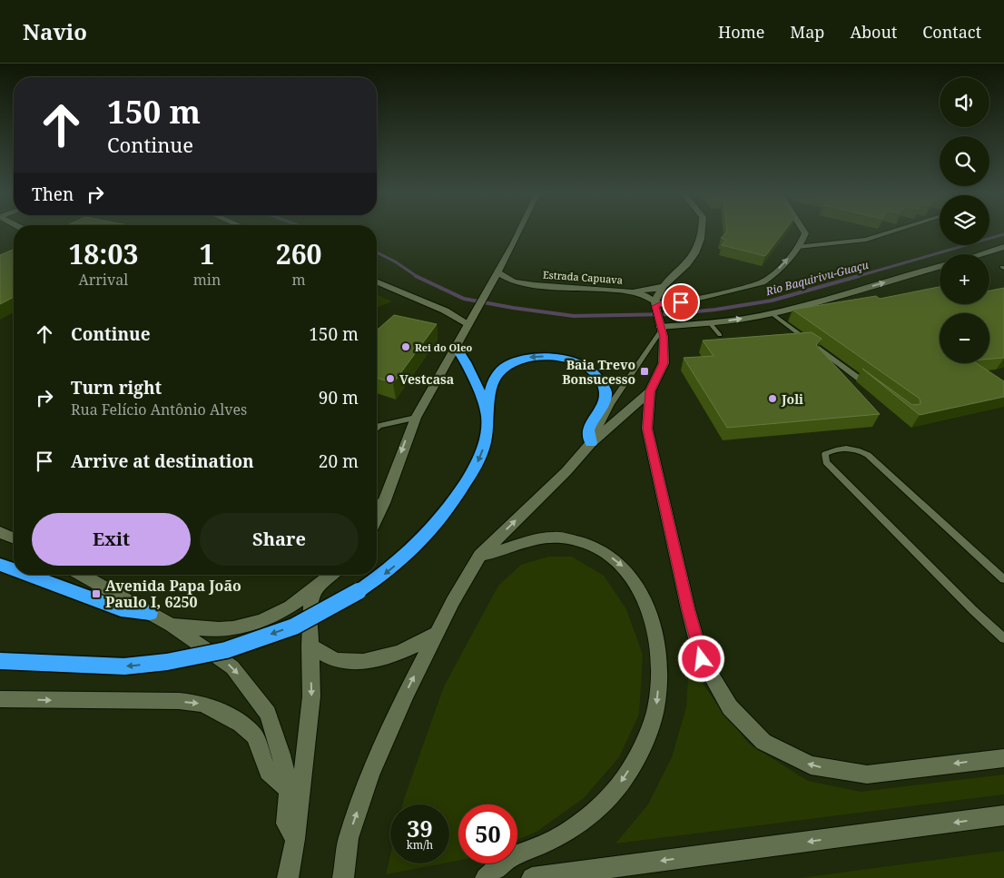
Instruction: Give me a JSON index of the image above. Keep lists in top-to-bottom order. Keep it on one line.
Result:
{"streets":{"main road":["Estrada Capuava"]},"water":["Rio Baquirivu-Guaçu"],"places":{"other":["Rei do Oleo","Vestcasa","Joli"],"transit":["Baia Trevo Bonsucesso","Avenida Papa João Paulo I, 6250"]},"page":{"header":"Navio","nav":["Home","Map","About","Contact"],"map_buttons":["+","−"],"turn":["150 m","Continue"],"then":"Then","eta":["18:03","Arrival","1","min","260","m"],"list":[{"name":"Continue","value":"150 m"},{"name":"Turn right","note":"Rua Felício Antônio Alves","value":"90 m"},{"name":"Arrive at destination","value":"20 m"}],"buttons":["Exit","Share"],"speed":"39 km/h","limit":"50"}}
